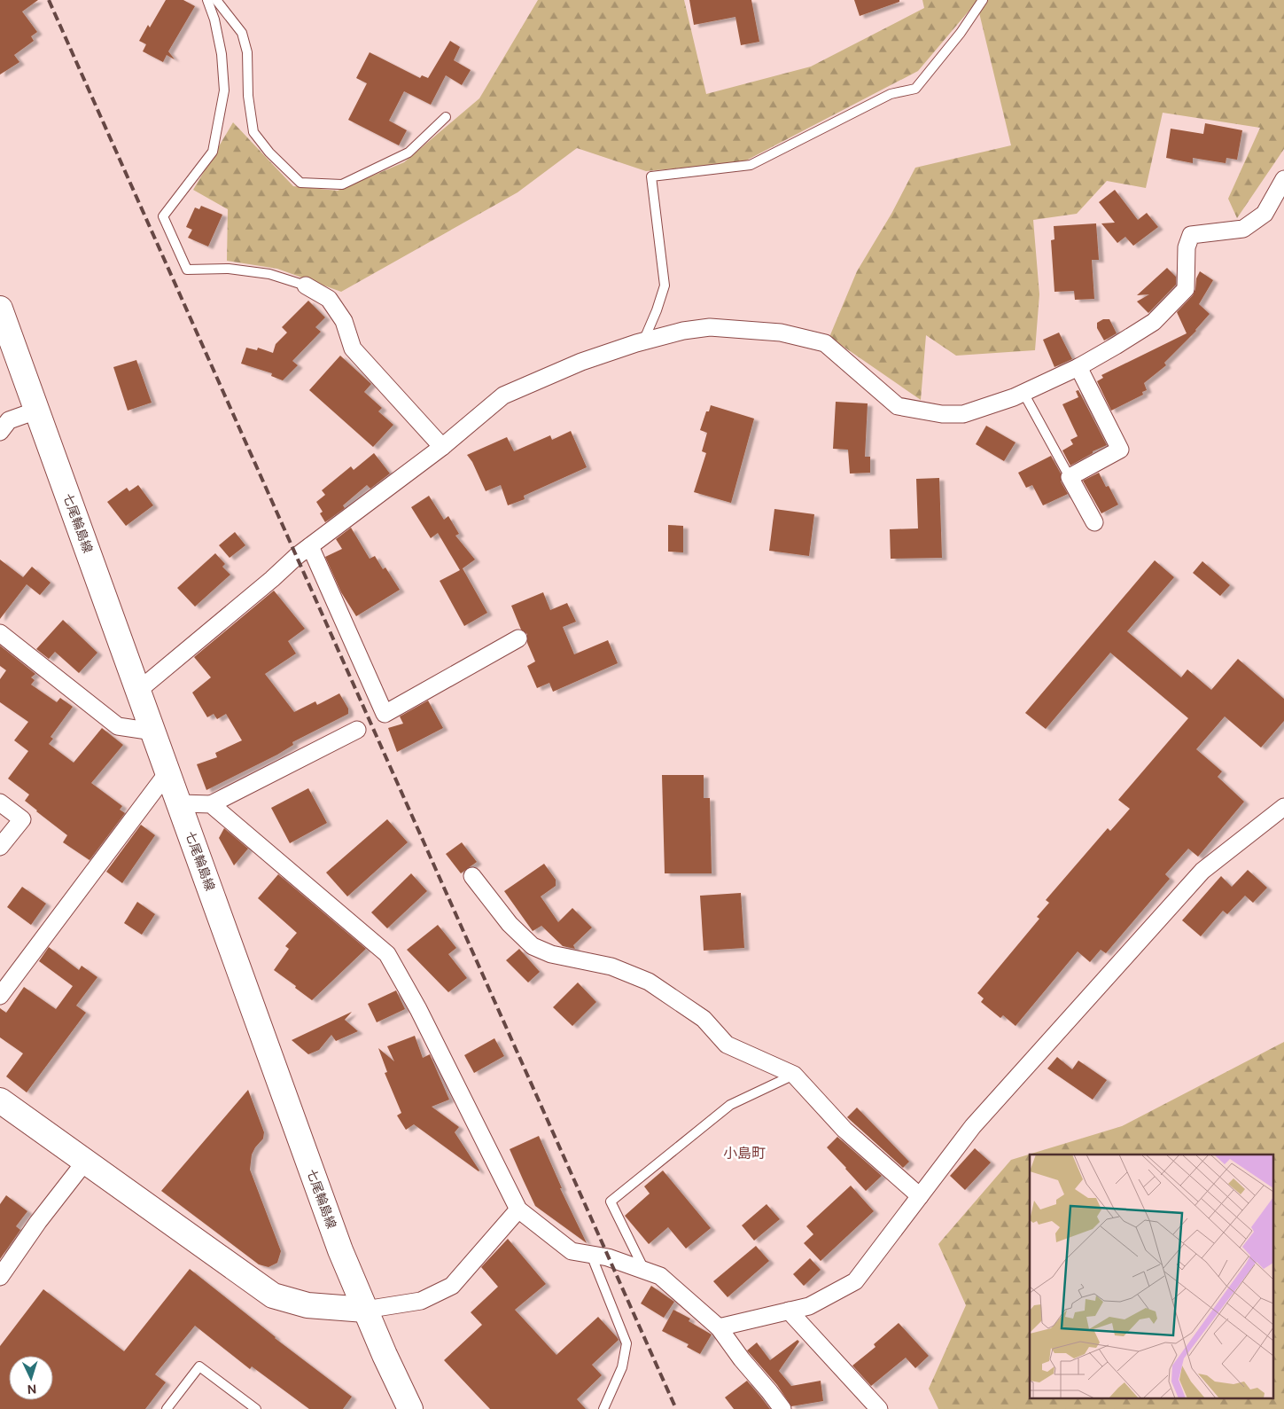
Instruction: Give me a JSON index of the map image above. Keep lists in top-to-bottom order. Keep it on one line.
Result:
{"streets":{"main road":["七尾輪島線"]},"districts":["小島町"],"north":"bottom"}
